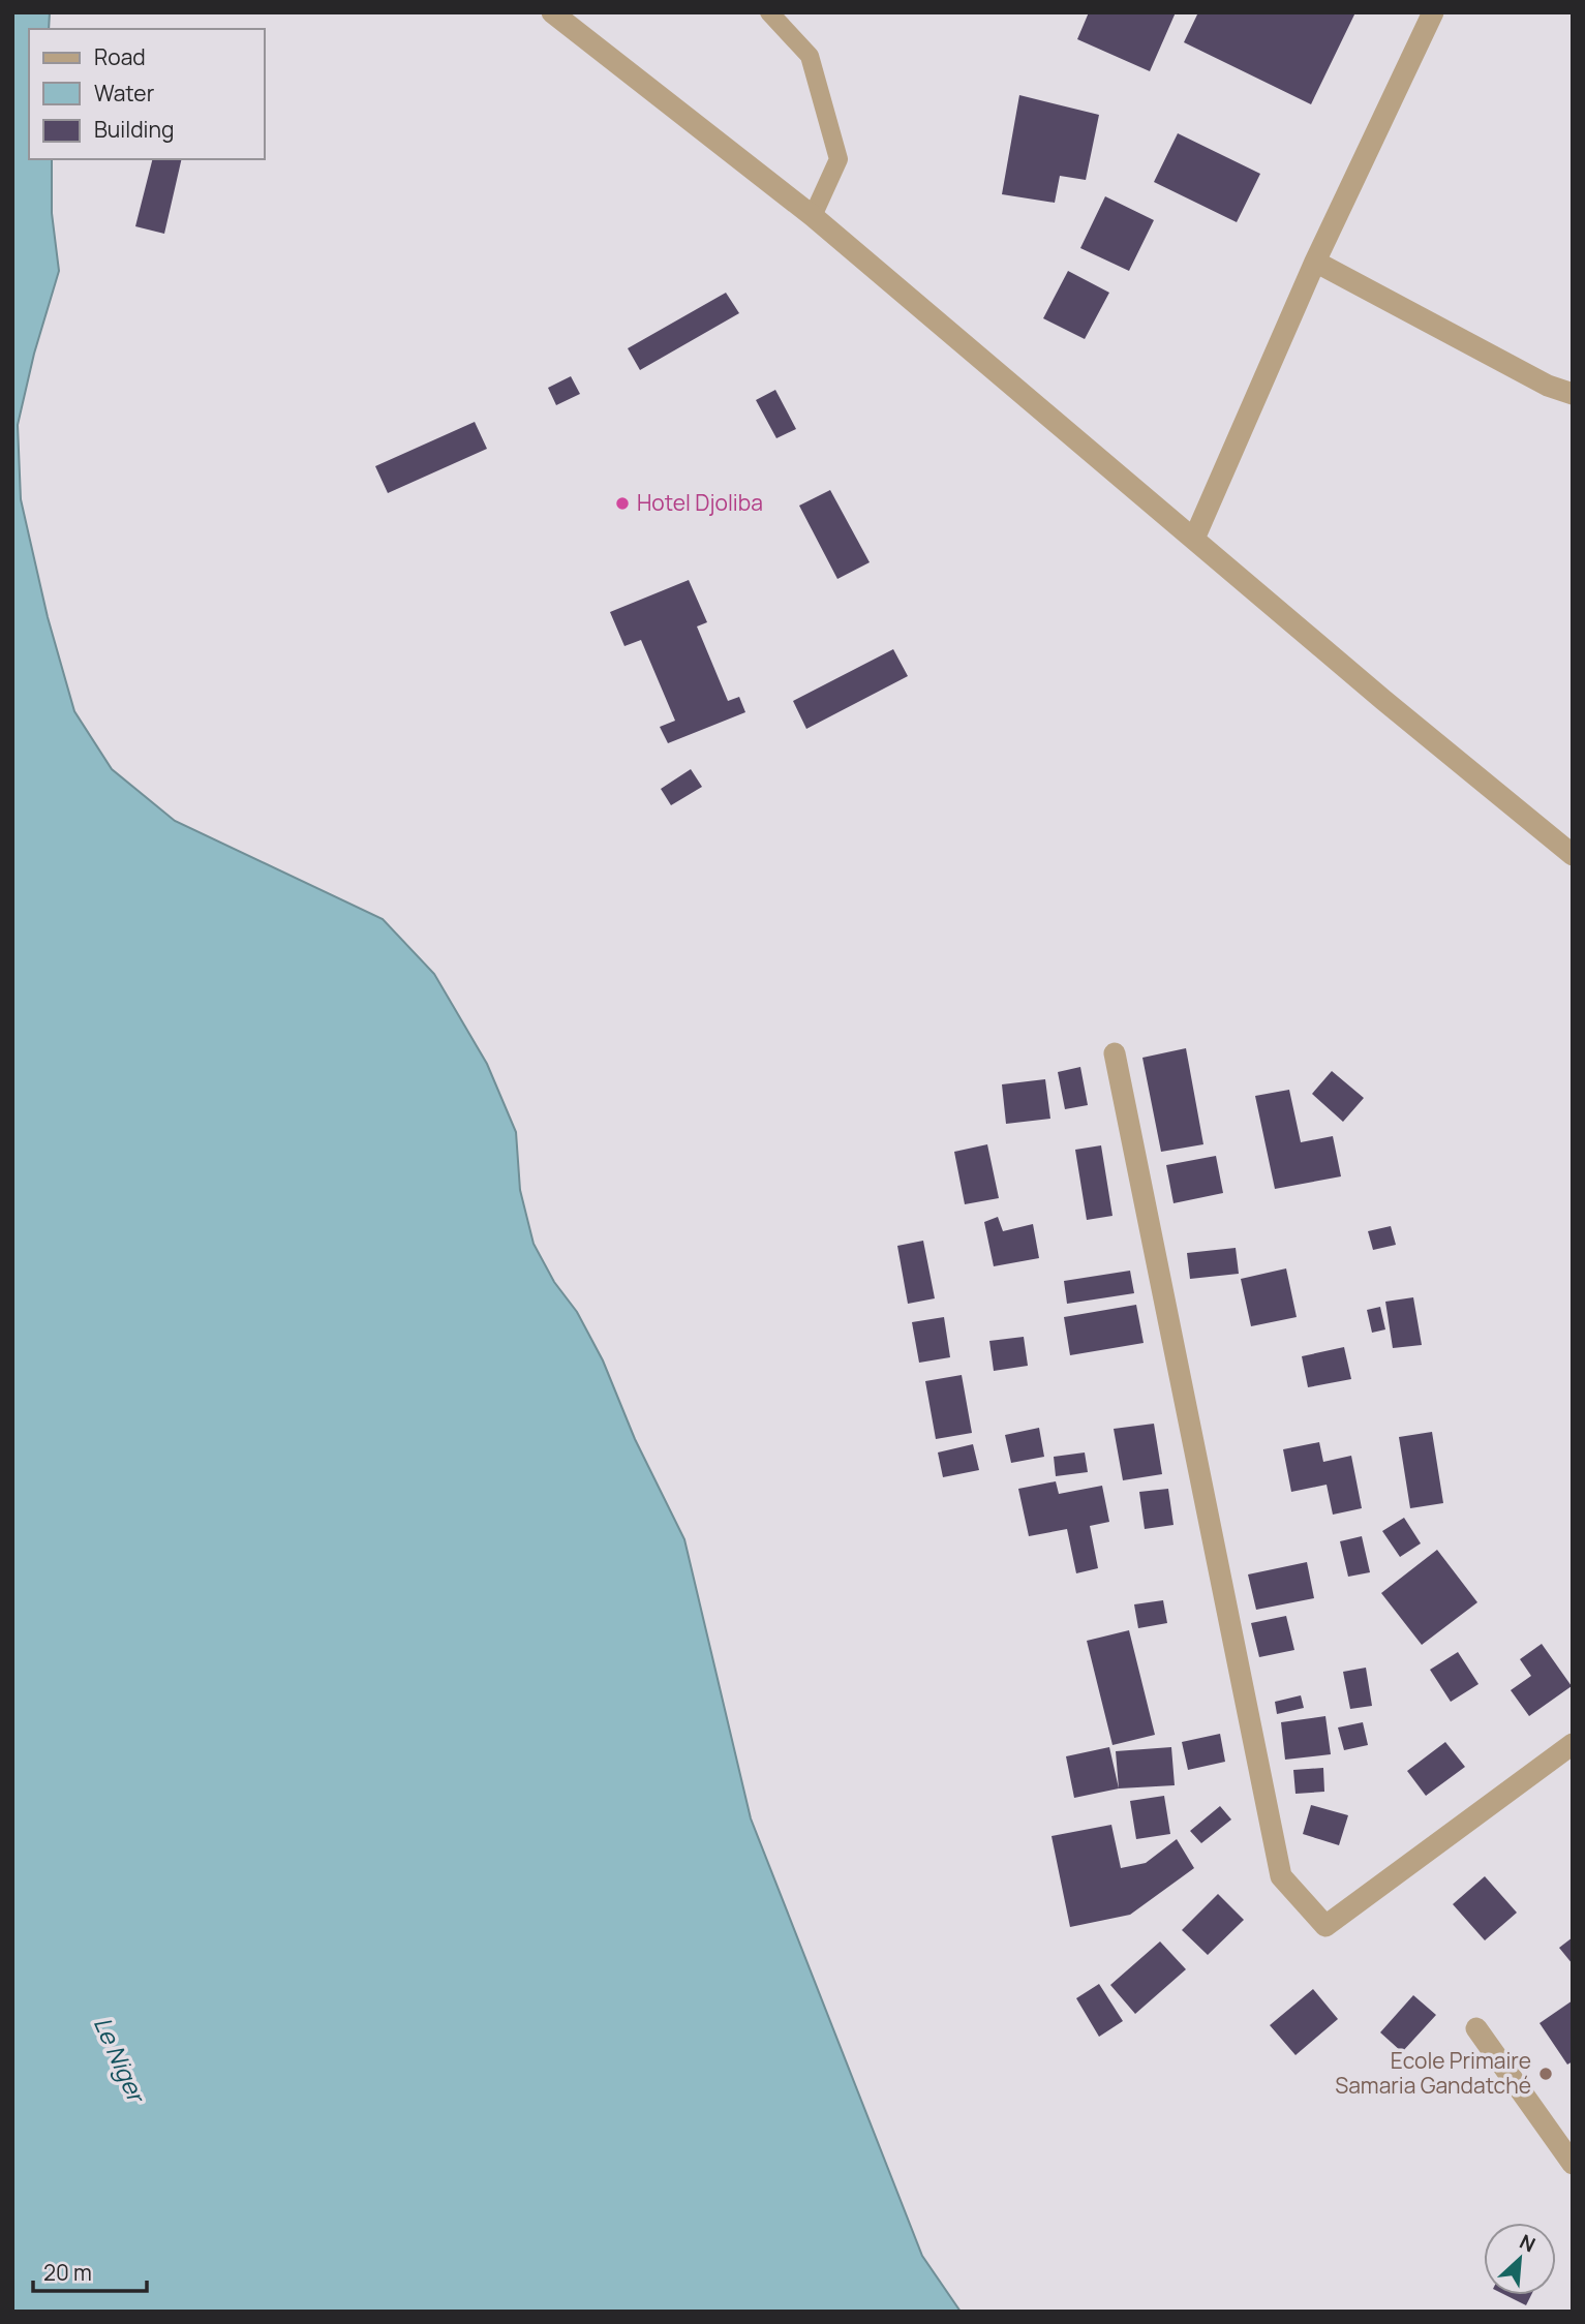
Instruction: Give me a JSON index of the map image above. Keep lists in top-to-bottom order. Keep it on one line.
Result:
{"water":["Le Niger"],"places":["Hotel Djoliba","Ecole Primaire Samaria Gandatché"],"legend":["Road","Water","Building"],"scale_bar":"20 m","north":"top right"}
